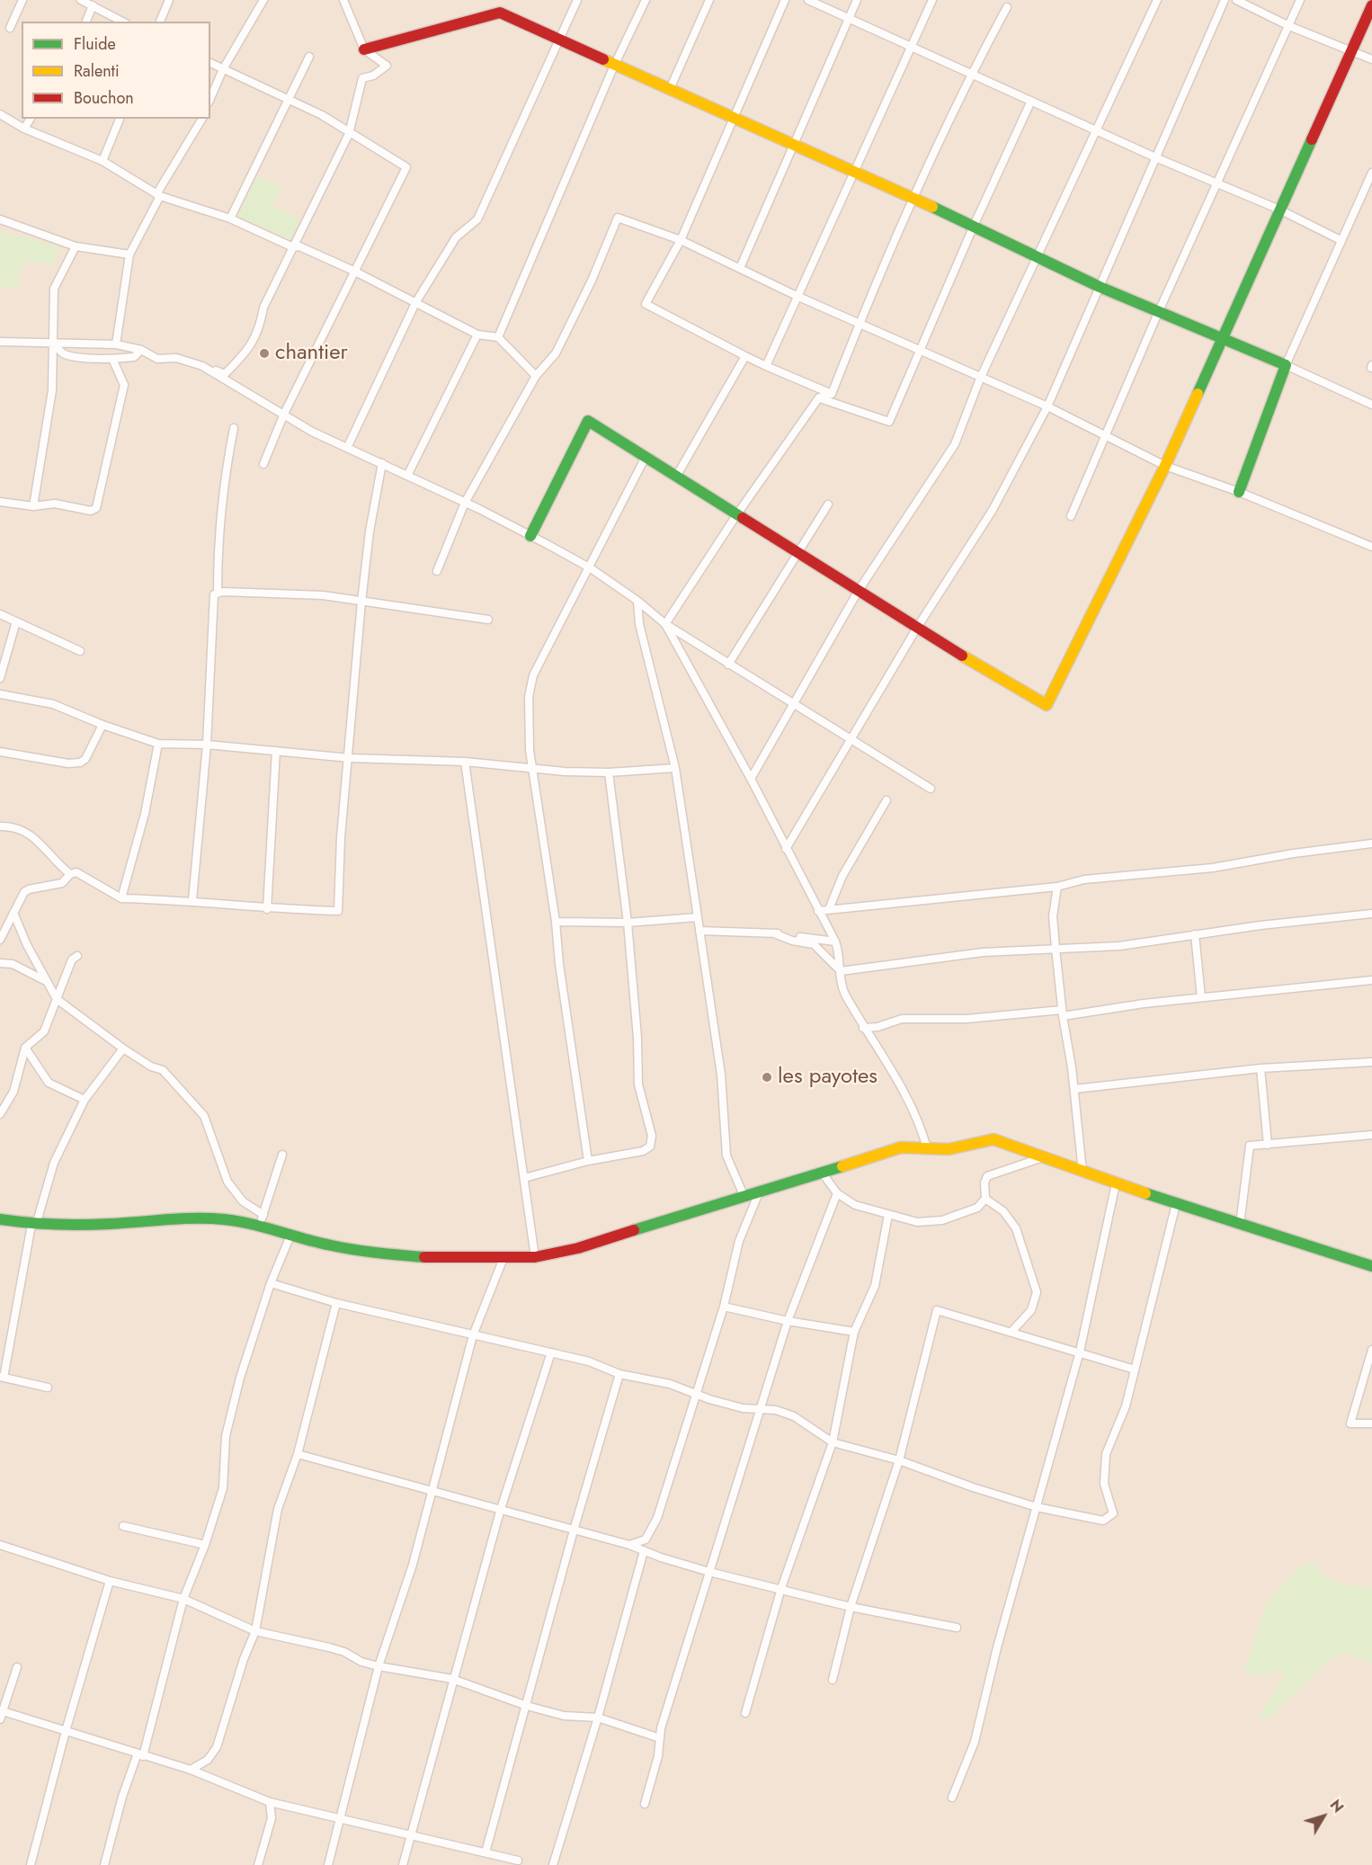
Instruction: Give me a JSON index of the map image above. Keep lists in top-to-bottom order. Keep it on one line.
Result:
{"places":["chantier","les payotes"],"legend":["Fluide","Ralenti","Bouchon"],"north":"top right"}
